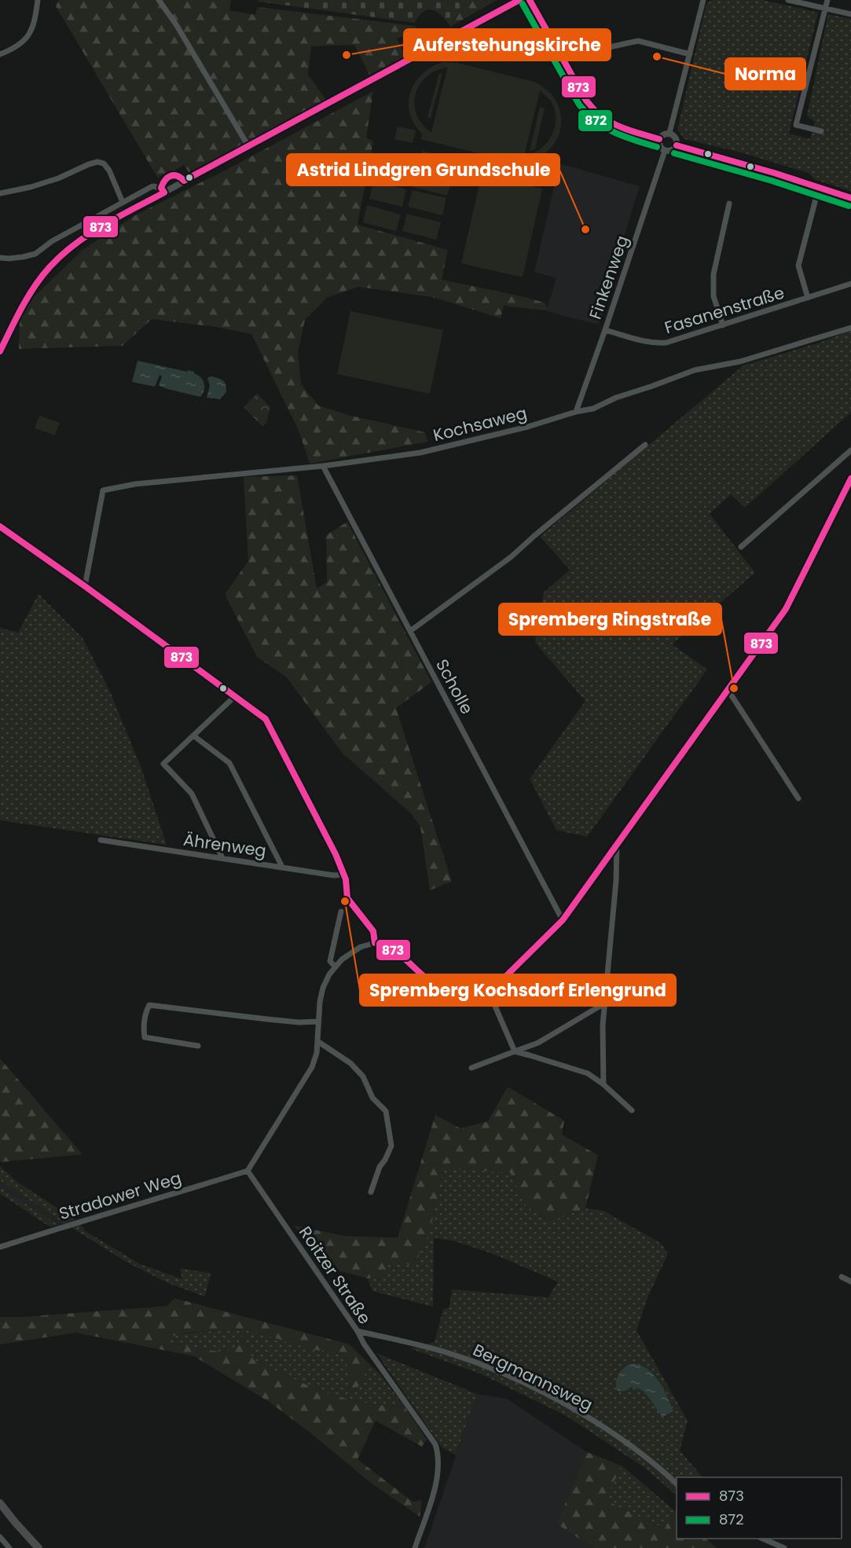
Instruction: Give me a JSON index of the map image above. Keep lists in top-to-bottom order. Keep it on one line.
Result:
{"streets":{"street":["Finkenweg","Fasanenstraße","Kochsaweg","Scholle","Ährenweg","Stradower Weg","Roitzer Straße","Bergmannsweg"]},"crossings":[["Finkenweg","Fasanenstraße"],["Finkenweg","Kochsaweg"],["Kochsaweg","Scholle"],["Stradower Weg","Roitzer Straße"],["Roitzer Straße","Bergmannsweg"]],"places":["Auferstehungskirche","Norma","Astrid Lindgren Grundschule","Spremberg Ringstraße","Spremberg Kochsdorf Erlengrund"],"lines":["transit line 873","transit line 872"],"legend":["873","872"]}
